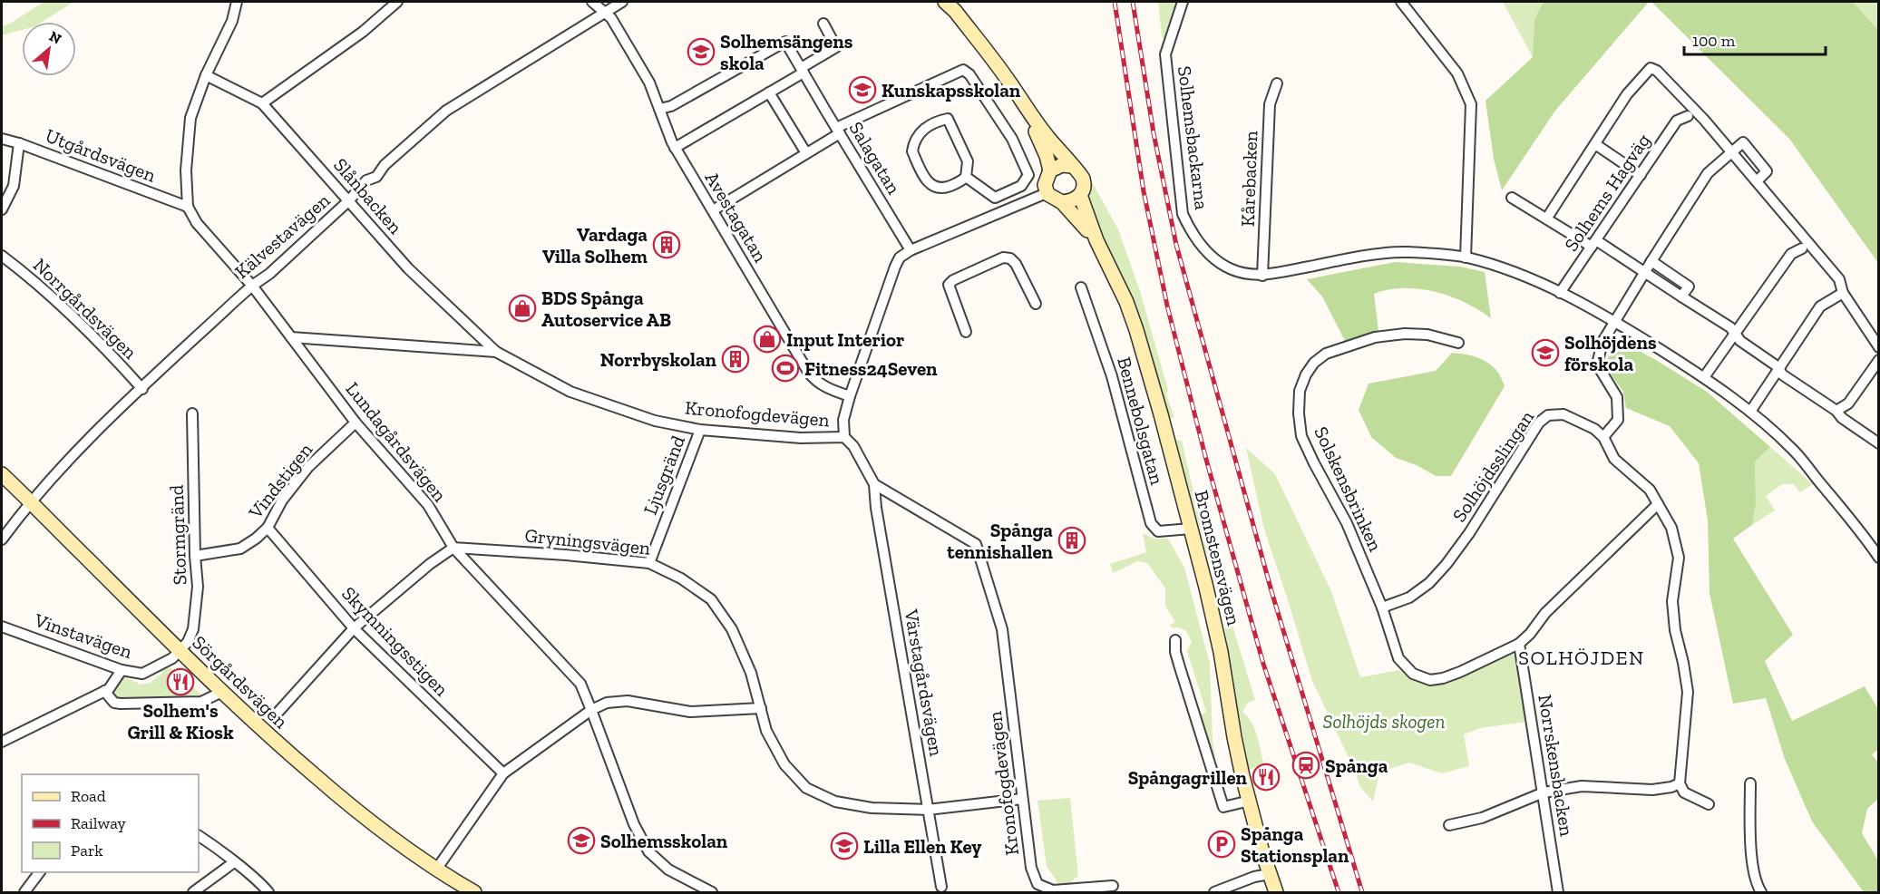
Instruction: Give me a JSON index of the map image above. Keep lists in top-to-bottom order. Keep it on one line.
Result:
{"streets":{"street":["Solhemsbackarna","Utgårdsvägen","Salagatan","Kårebacken","Solhems Hagväg","Slånbacken","Avestagatan","Kälvestavägen","Norrgårdsvägen","Kronofogdevägen","Bennebolsgatan","Lundagårdsvägen","Solhöjdsslingan","Ljusgränd","Vindstigen","Solskensbrinken","Stormgränd","Gryningsvägen","Bromstensvägen","Vinstavägen","Skymningsstigen","Sörgårdsvägen","Värstagårdsvägen","Norrskensbacken"]},"crossings":[["Solhemsbackarna","Kårebacken"],["Utgårdsvägen","Lundagårdsvägen"],["Salagatan","Avestagatan"],["Slånbacken","Kälvestavägen"],["Slånbacken","Kronofogdevägen"],["Avestagatan","Kälvestavägen"],["Kälvestavägen","Norrgårdsvägen"],["Kälvestavägen","Lundagårdsvägen"],["Kälvestavägen","Sörgårdsvägen"],["Kronofogdevägen","Lundagårdsvägen"],["Kronofogdevägen","Ljusgränd"],["Kronofogdevägen","Gryningsvägen"],["Kronofogdevägen","Värstagårdsvägen"],["Bennebolsgatan","Bromstensvägen"],["Lundagårdsvägen","Vindstigen"],["Lundagårdsvägen","Gryningsvägen"],["Solhöjdsslingan","Solskensbrinken"],["Ljusgränd","Gryningsvägen"],["Vindstigen","Stormgränd"],["Vindstigen","Skymningsstigen"],["Solskensbrinken","Norrskensbacken"],["Stormgränd","Vinstavägen"],["Stormgränd","Sörgårdsvägen"],["Gryningsvägen","Värstagårdsvägen"],["Vinstavägen","Sörgårdsvägen"]],"districts":["SOLHÖJDEN"],"parks":["Solhöjds skogen"],"places":{"school or university":["Solhemsängens skola","Kunskapsskolan","Solhöjdens förskola","Solhemsskolan","Lilla Ellen Key"],"building":["Vardaga Villa Solhem","Norrbyskolan","Spånga tennishallen"],"shop":["BDS Spånga Autoservice AB","Input Interior"],"sports":["Fitness24Seven"],"restaurant":["Solhem's Grill & Kiosk","Spångagrillen"],"station":["Spånga"],"parking":["Spånga Stationsplan"]},"legend":["Road","Railway","Park"],"scale_bar":"100 m","north":"top right"}
